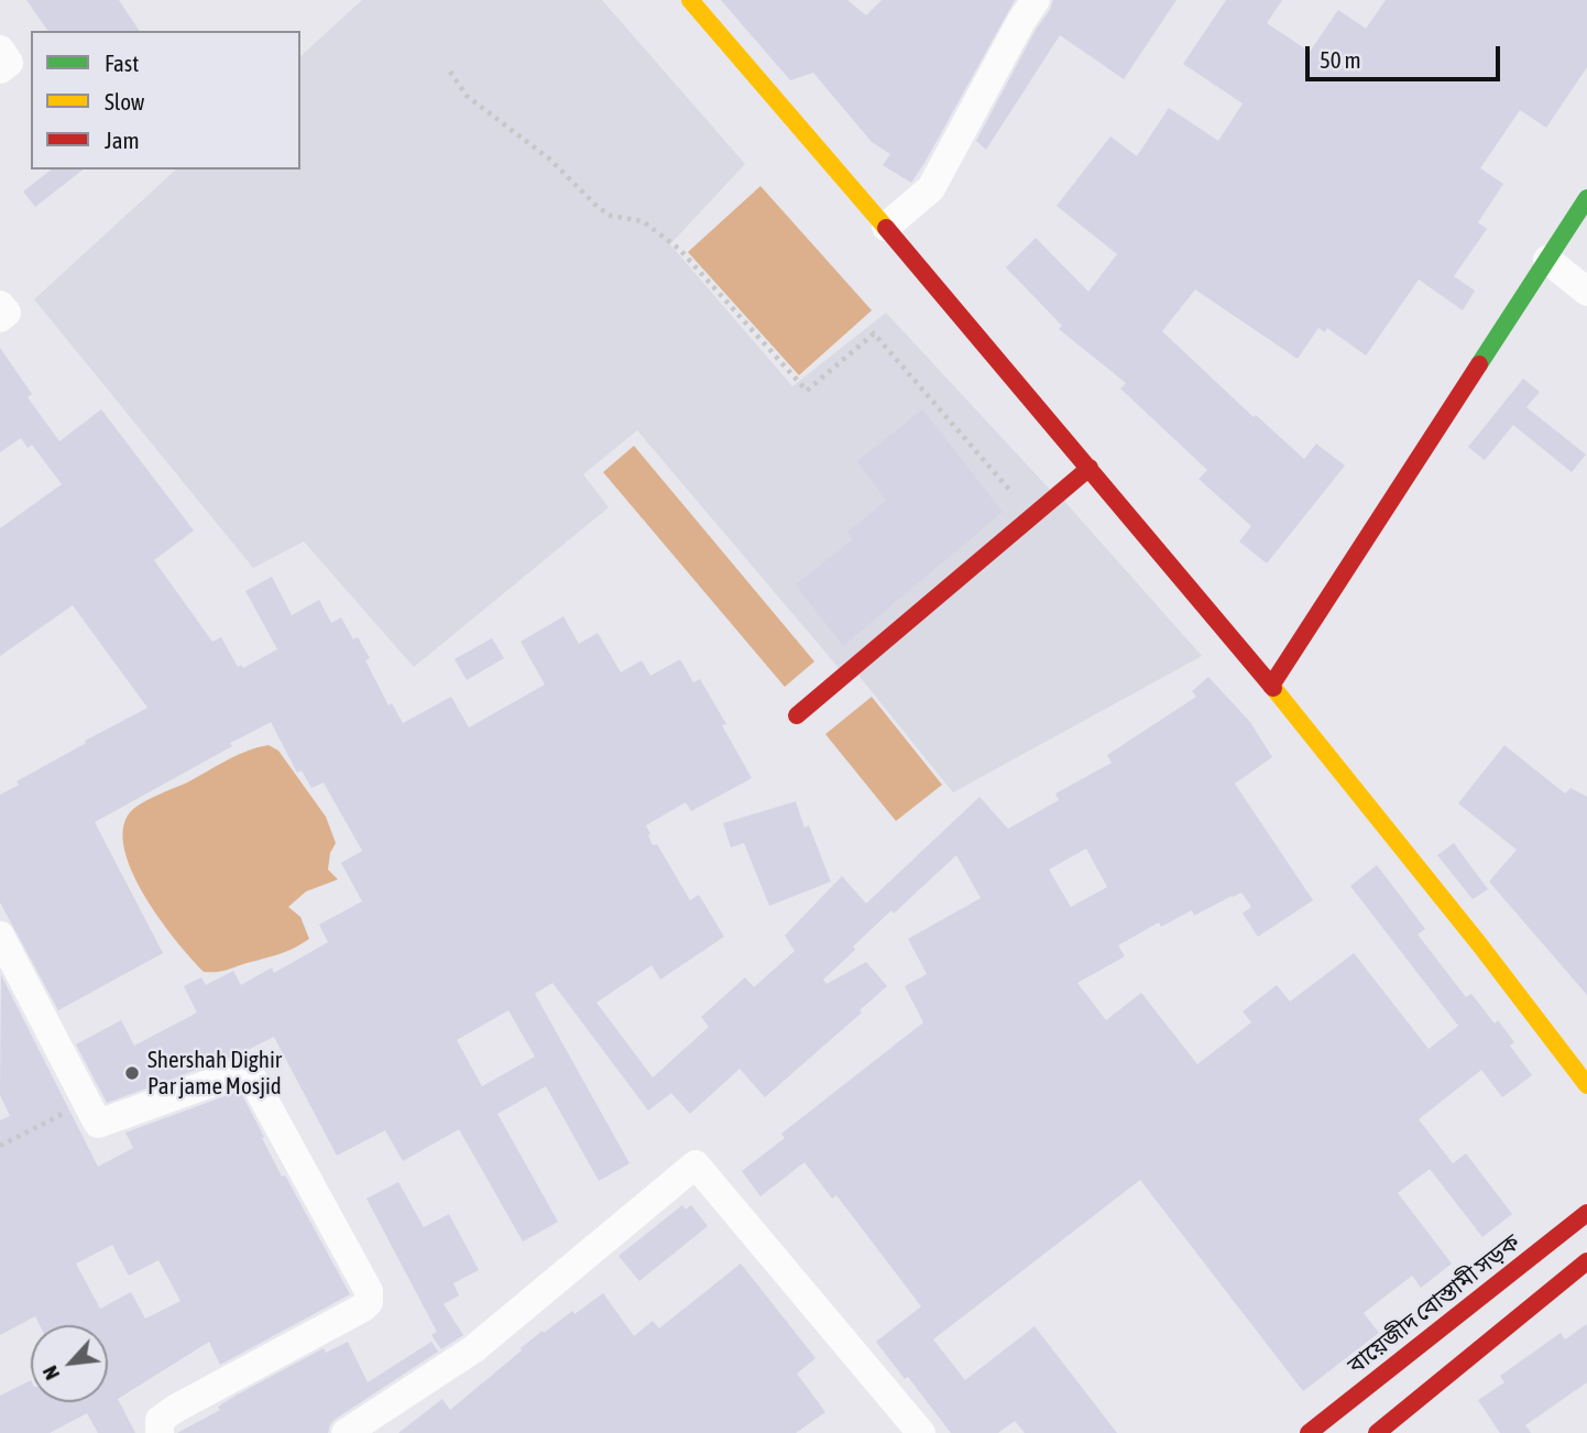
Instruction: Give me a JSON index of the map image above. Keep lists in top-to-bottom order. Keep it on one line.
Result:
{"streets":{"street":["বায়েজীদ বোস্তামী সড়ক"]},"places":["Shershah Dighir Par jame Mosjid"],"legend":["Fast","Slow","Jam"],"scale_bar":"50 m","north":"bottom left"}
